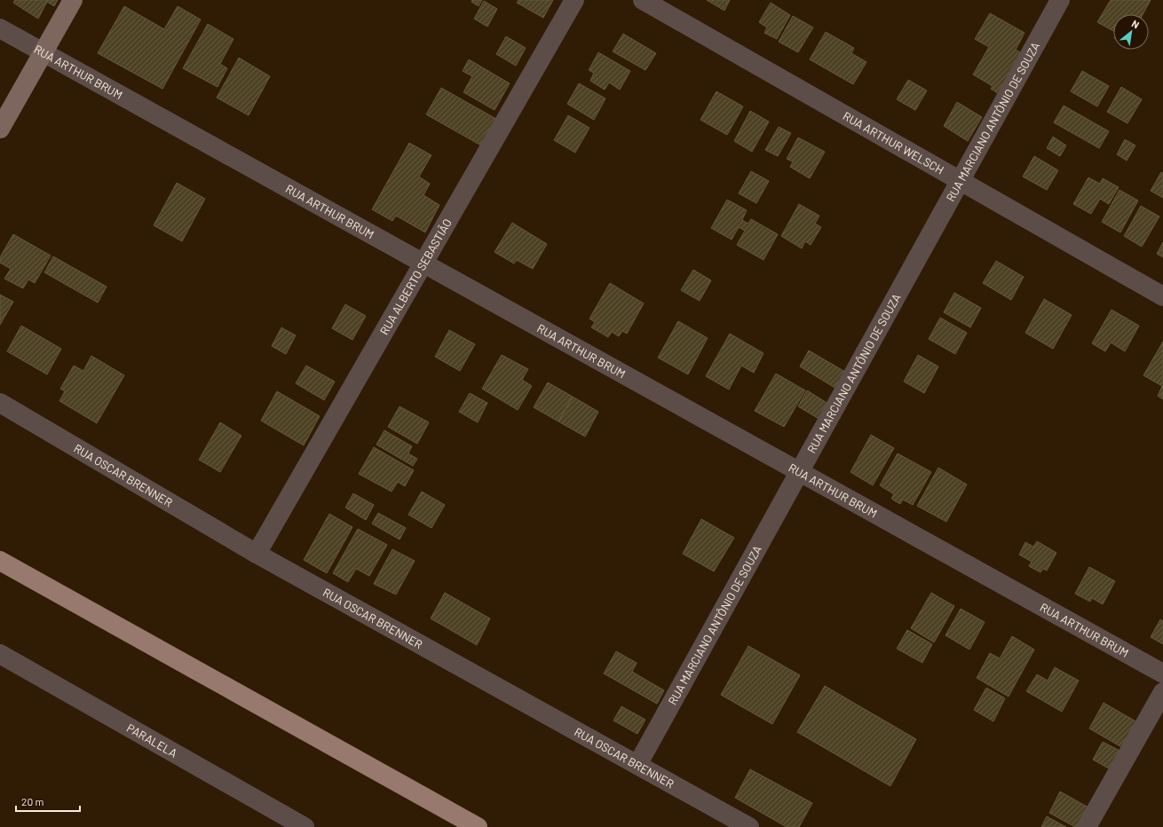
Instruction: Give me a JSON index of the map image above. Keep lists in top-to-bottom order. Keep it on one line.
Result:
{"streets":{"street":["RUA ARTHUR BRUM","RUA MARCIANO ANTÔNIO DE SOUZA","RUA ARTHUR WELSCH","RUA ALBERTO SEBASTIÃO","RUA OSCAR BRENNER","PARALELA"]},"crossings":[["RUA ARTHUR BRUM","RUA MARCIANO ANTÔNIO DE SOUZA"],["RUA ARTHUR BRUM","RUA ALBERTO SEBASTIÃO"],["RUA MARCIANO ANTÔNIO DE SOUZA","RUA ARTHUR WELSCH"],["RUA MARCIANO ANTÔNIO DE SOUZA","RUA OSCAR BRENNER"],["RUA ALBERTO SEBASTIÃO","RUA OSCAR BRENNER"]],"scale_bar":"20 m","north":"top right"}
